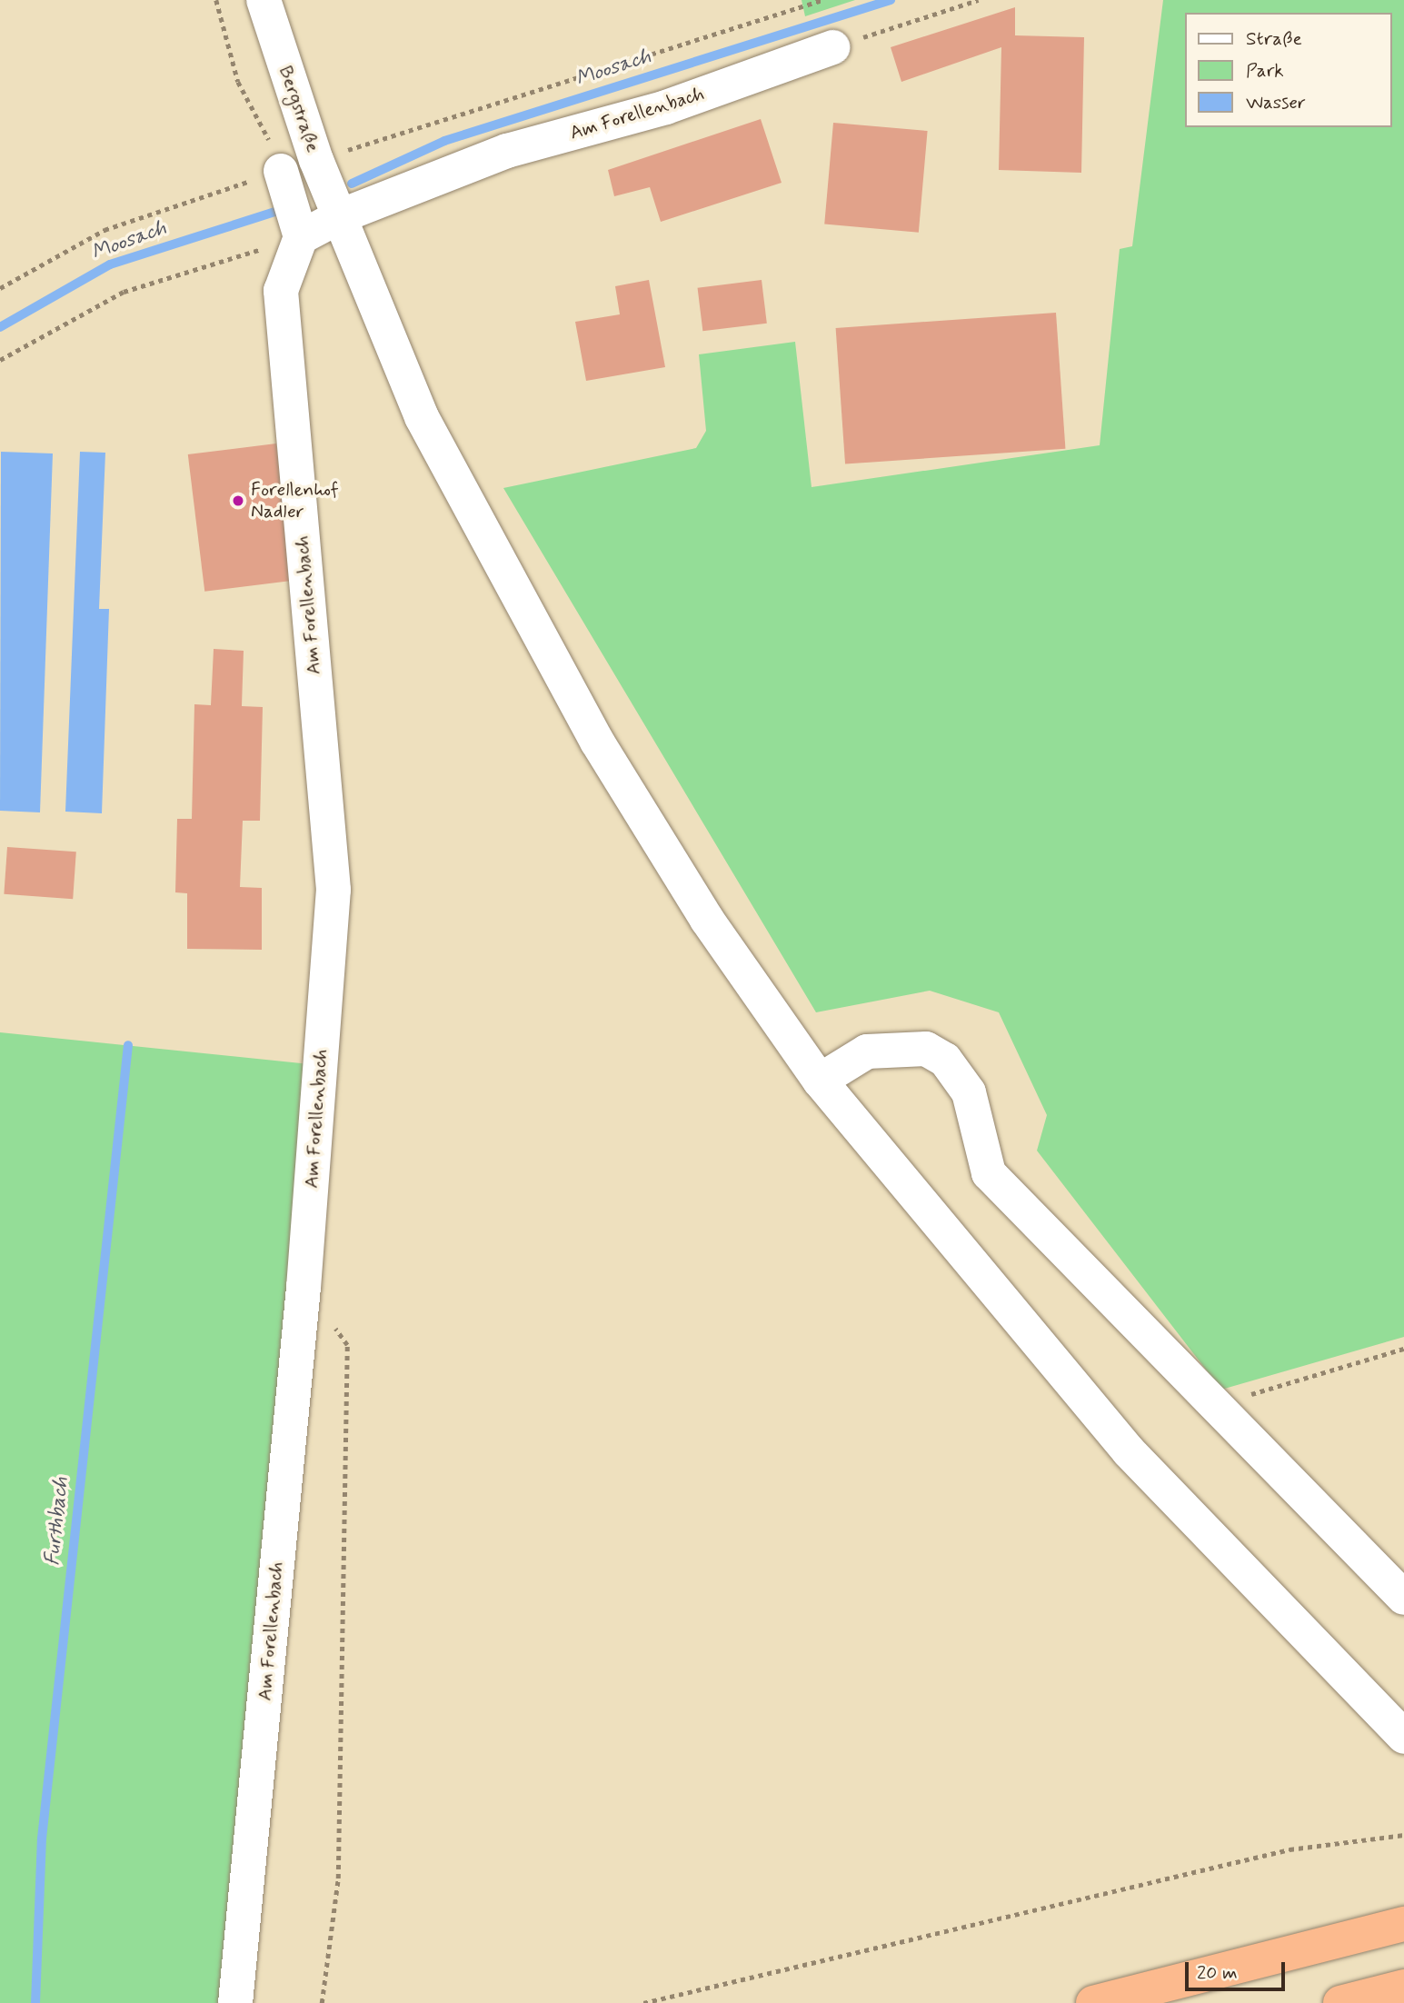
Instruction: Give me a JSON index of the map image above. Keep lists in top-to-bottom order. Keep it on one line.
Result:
{"streets":{"street":["Bergstraße","Am Forellenbach"]},"crossings":[["Bergstraße","Am Forellenbach"]],"water":["Moosach","Furthbach"],"places":["Forellenhof Nadler"],"legend":["Straße","Park","Wasser"],"scale_bar":"20 m"}
